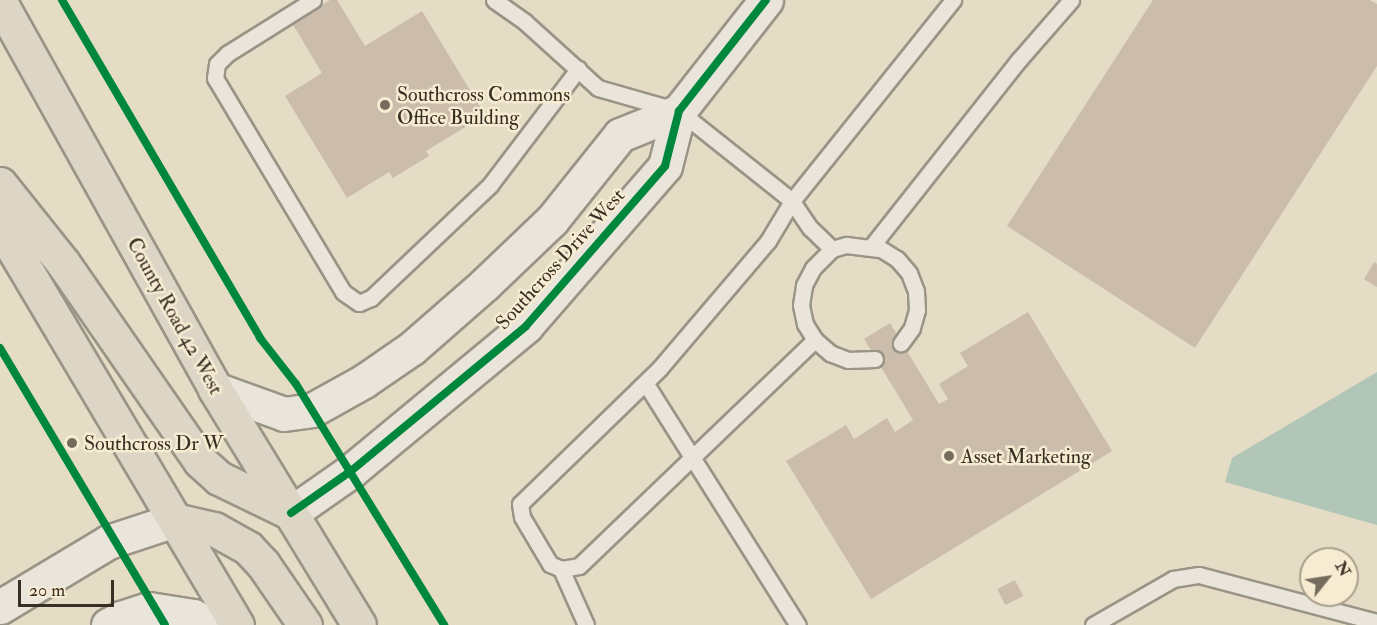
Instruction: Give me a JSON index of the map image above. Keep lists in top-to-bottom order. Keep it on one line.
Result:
{"streets":{"highway":["County Road 42 West"],"street":["Southcross Drive West"]},"crossings":[["Southcross Drive West","County Road 42 West"]],"places":["Southcross Commons Office Building","Southcross Dr W","Asset Marketing"],"scale_bar":"20 m","north":"top right"}
